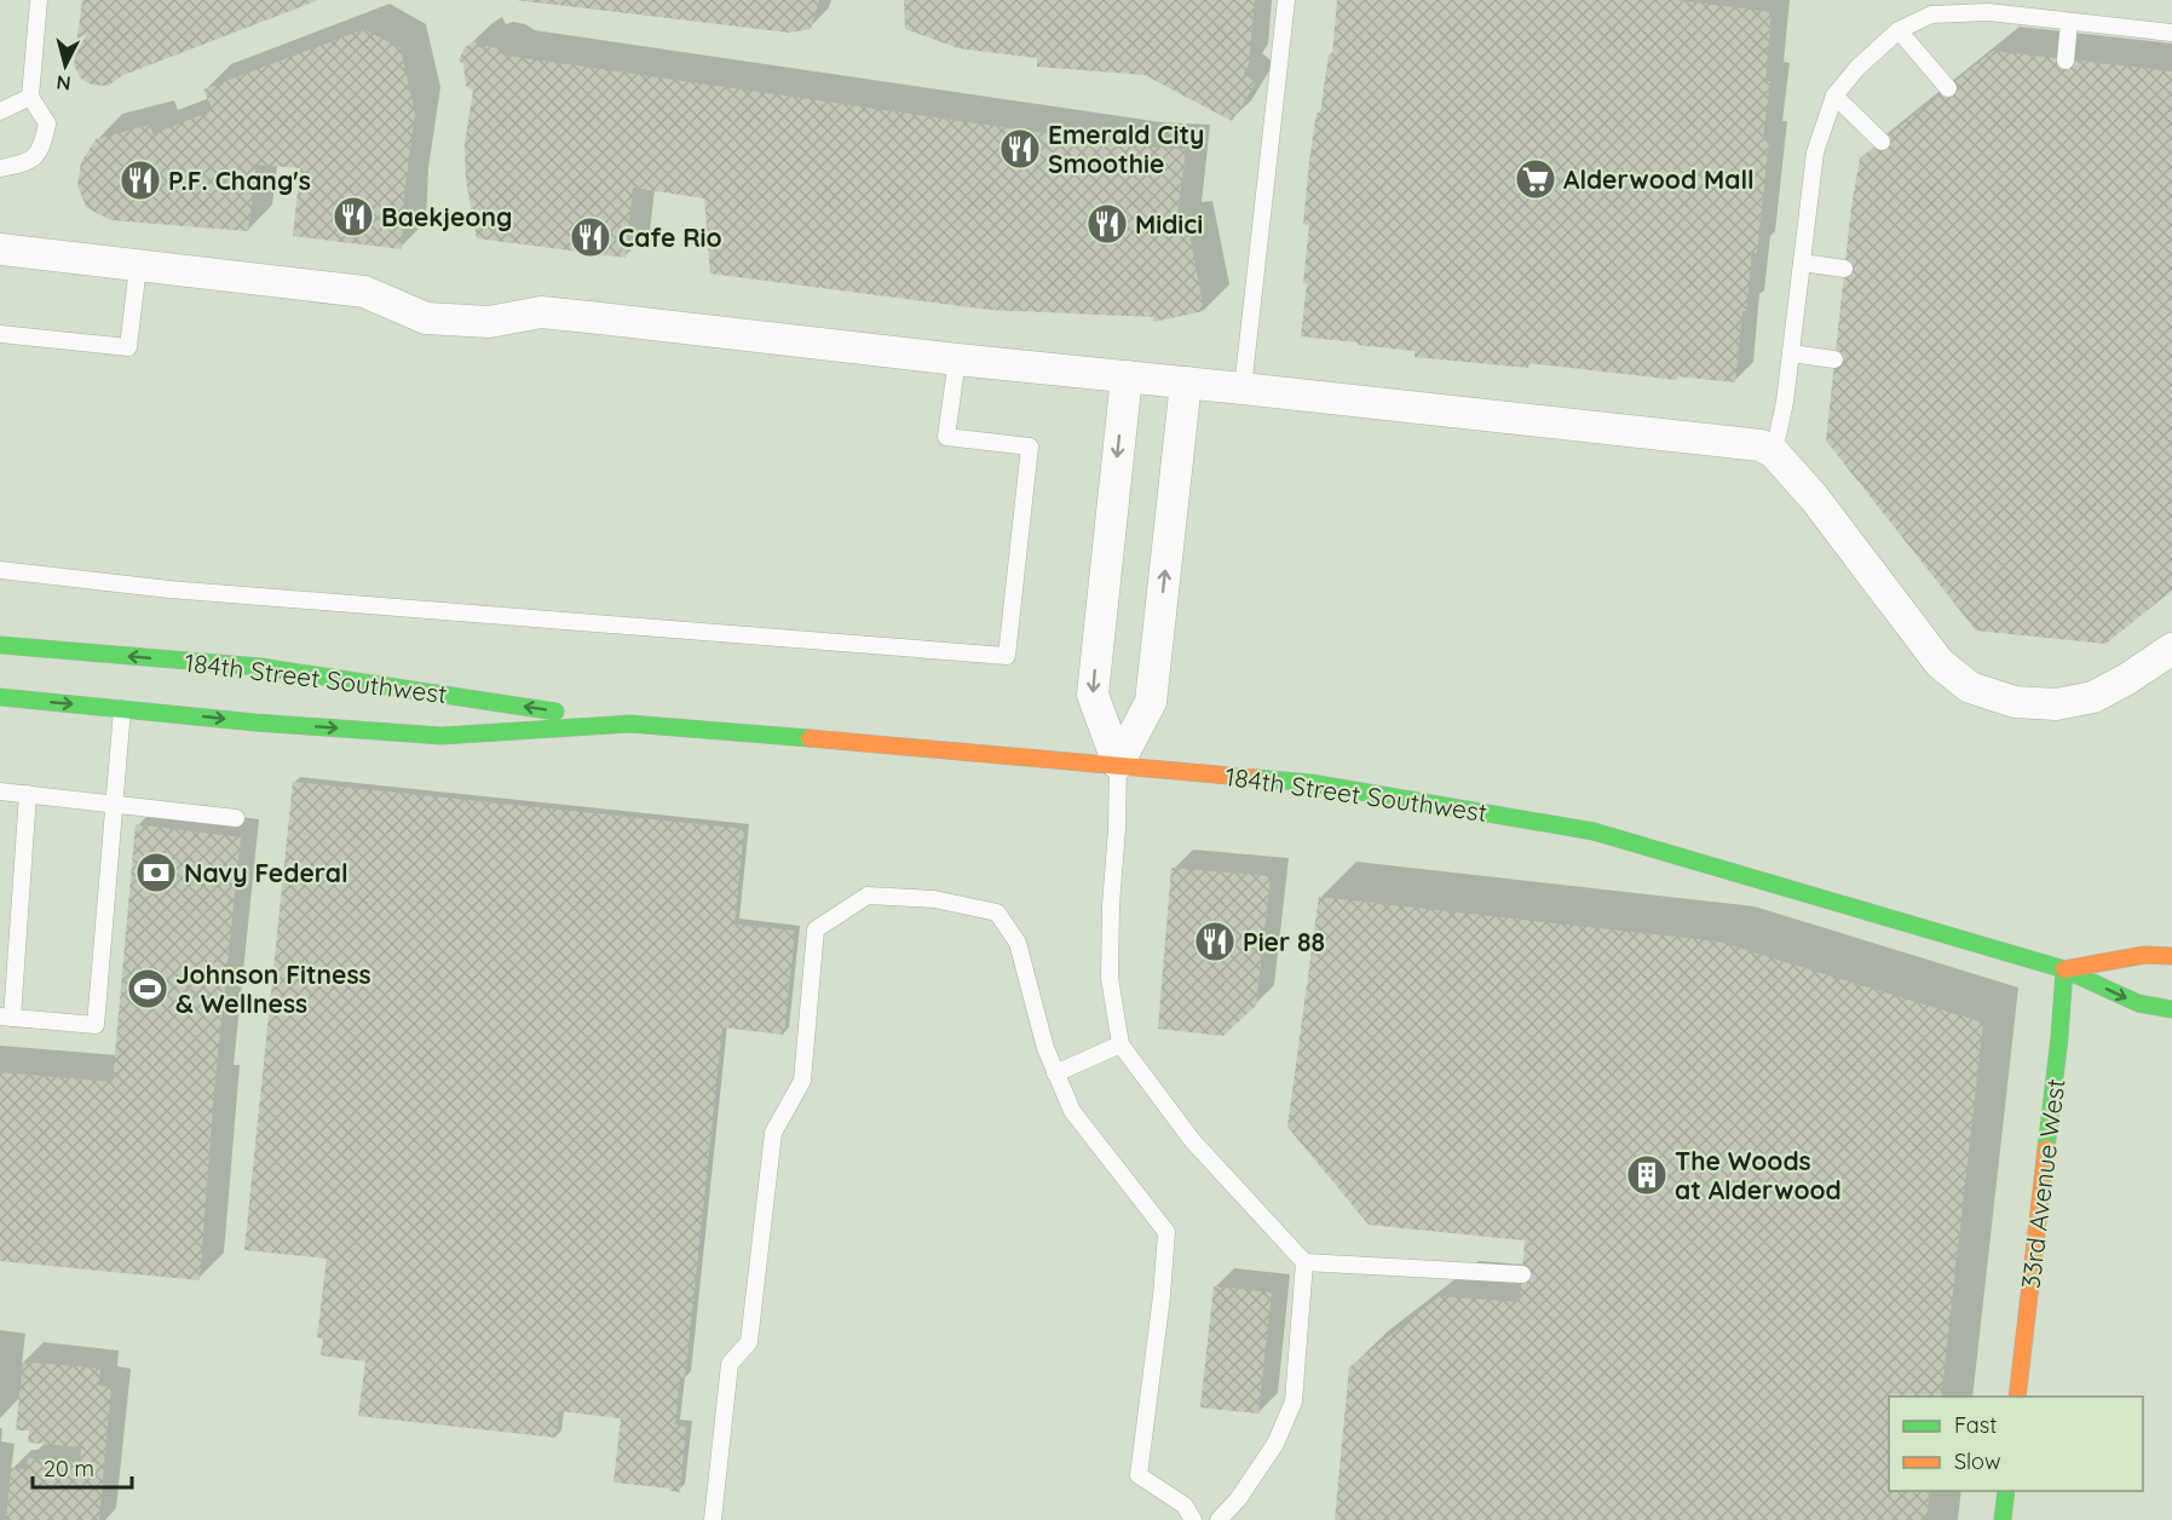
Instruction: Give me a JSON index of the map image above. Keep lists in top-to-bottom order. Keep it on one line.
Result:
{"streets":{"main road":["184th Street Southwest","33rd Avenue West"]},"crossings":[["184th Street Southwest","33rd Avenue West"]],"places":{"restaurant":["Emerald City Smoothie","P.F. Chang's","Baekjeong","Midici","Cafe Rio","Pier 88"],"supermarket":["Alderwood Mall"],"bank":["Navy Federal"],"sports":["Johnson Fitness & Wellness"],"building":["The Woods at Alderwood"]},"legend":["Fast","Slow"],"scale_bar":"20 m","north":"bottom"}
